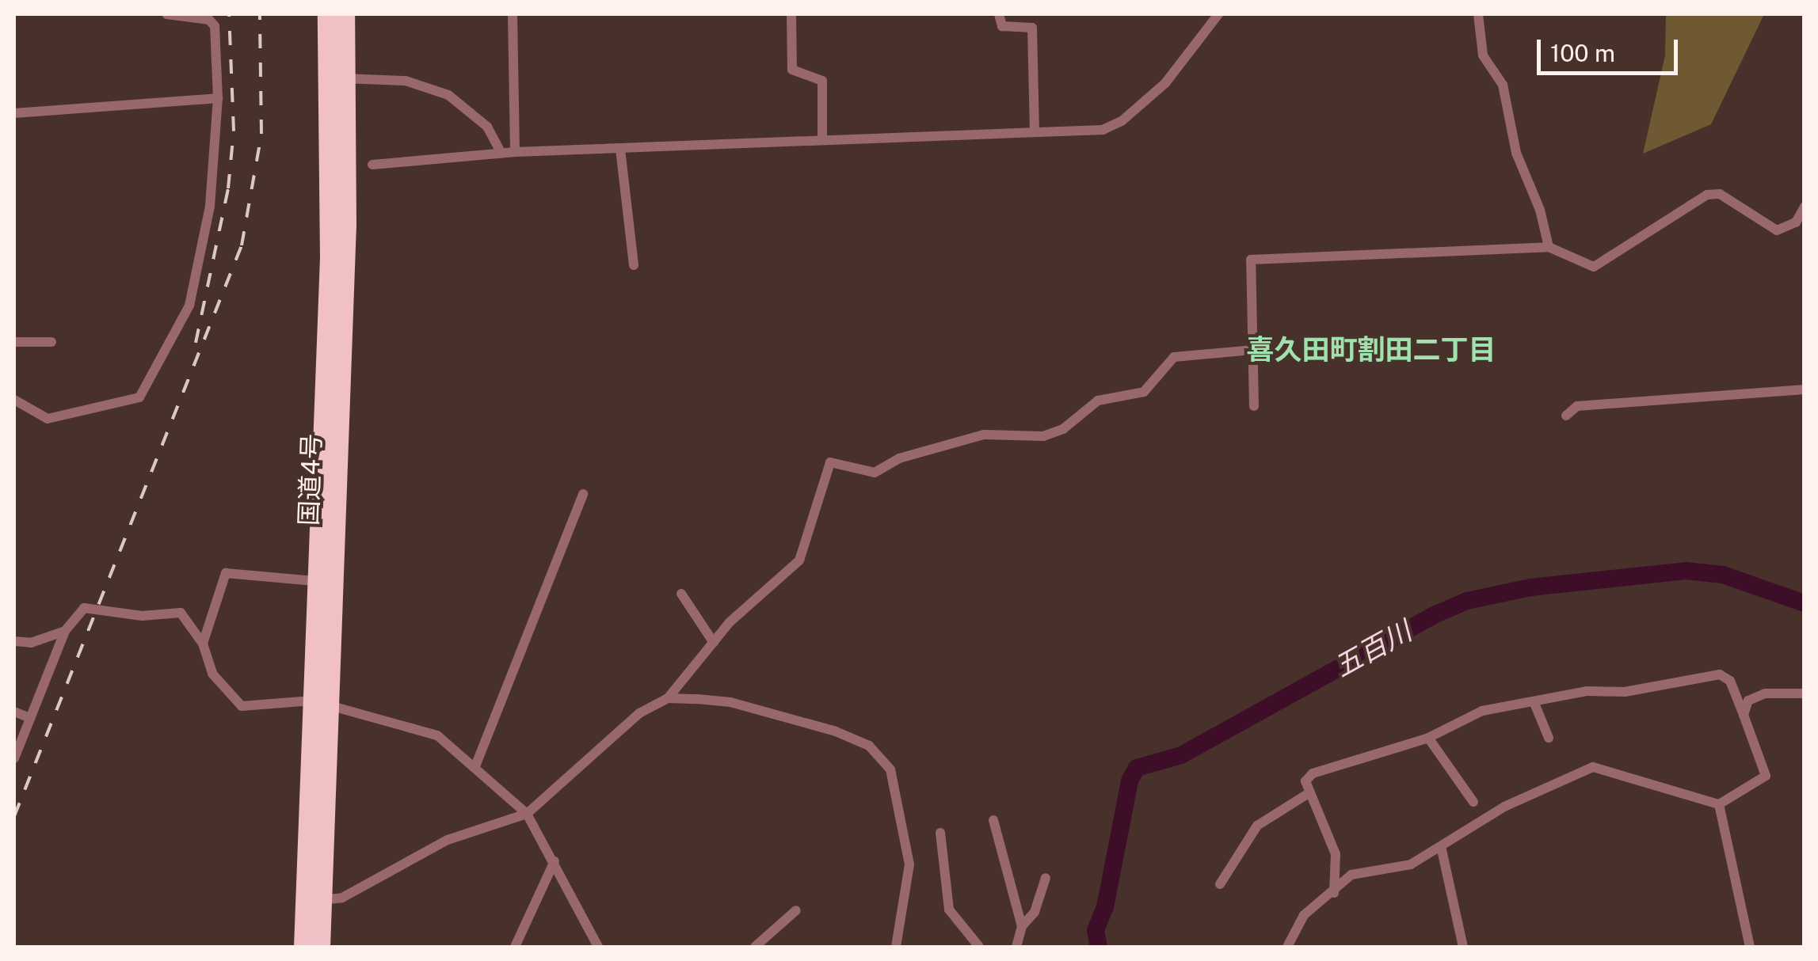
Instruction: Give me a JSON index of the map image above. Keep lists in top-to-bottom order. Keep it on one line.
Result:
{"streets":{"highway":["国道4号"]},"districts":["喜久田町割田二丁目"],"water":["五百川"],"scale_bar":"100 m"}
